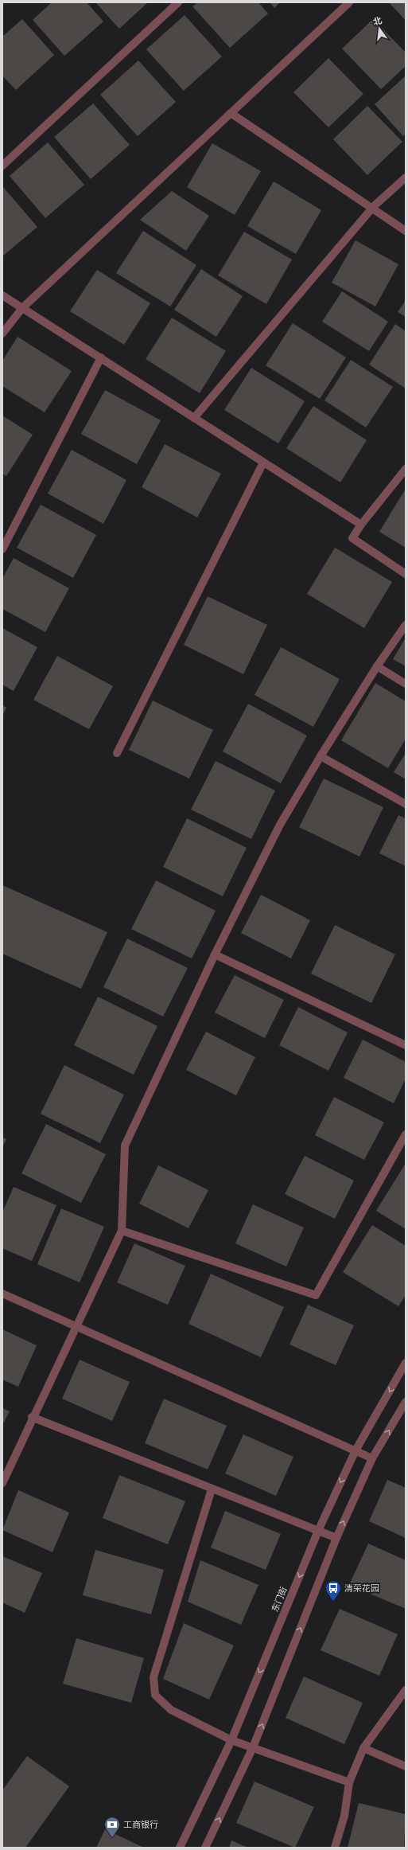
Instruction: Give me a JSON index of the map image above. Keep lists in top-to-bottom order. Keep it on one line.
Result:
{"streets":{"street":["东门街"]},"places":{"bus stop":["清荣花园"],"bank":["工商银行"]},"north":"top"}
